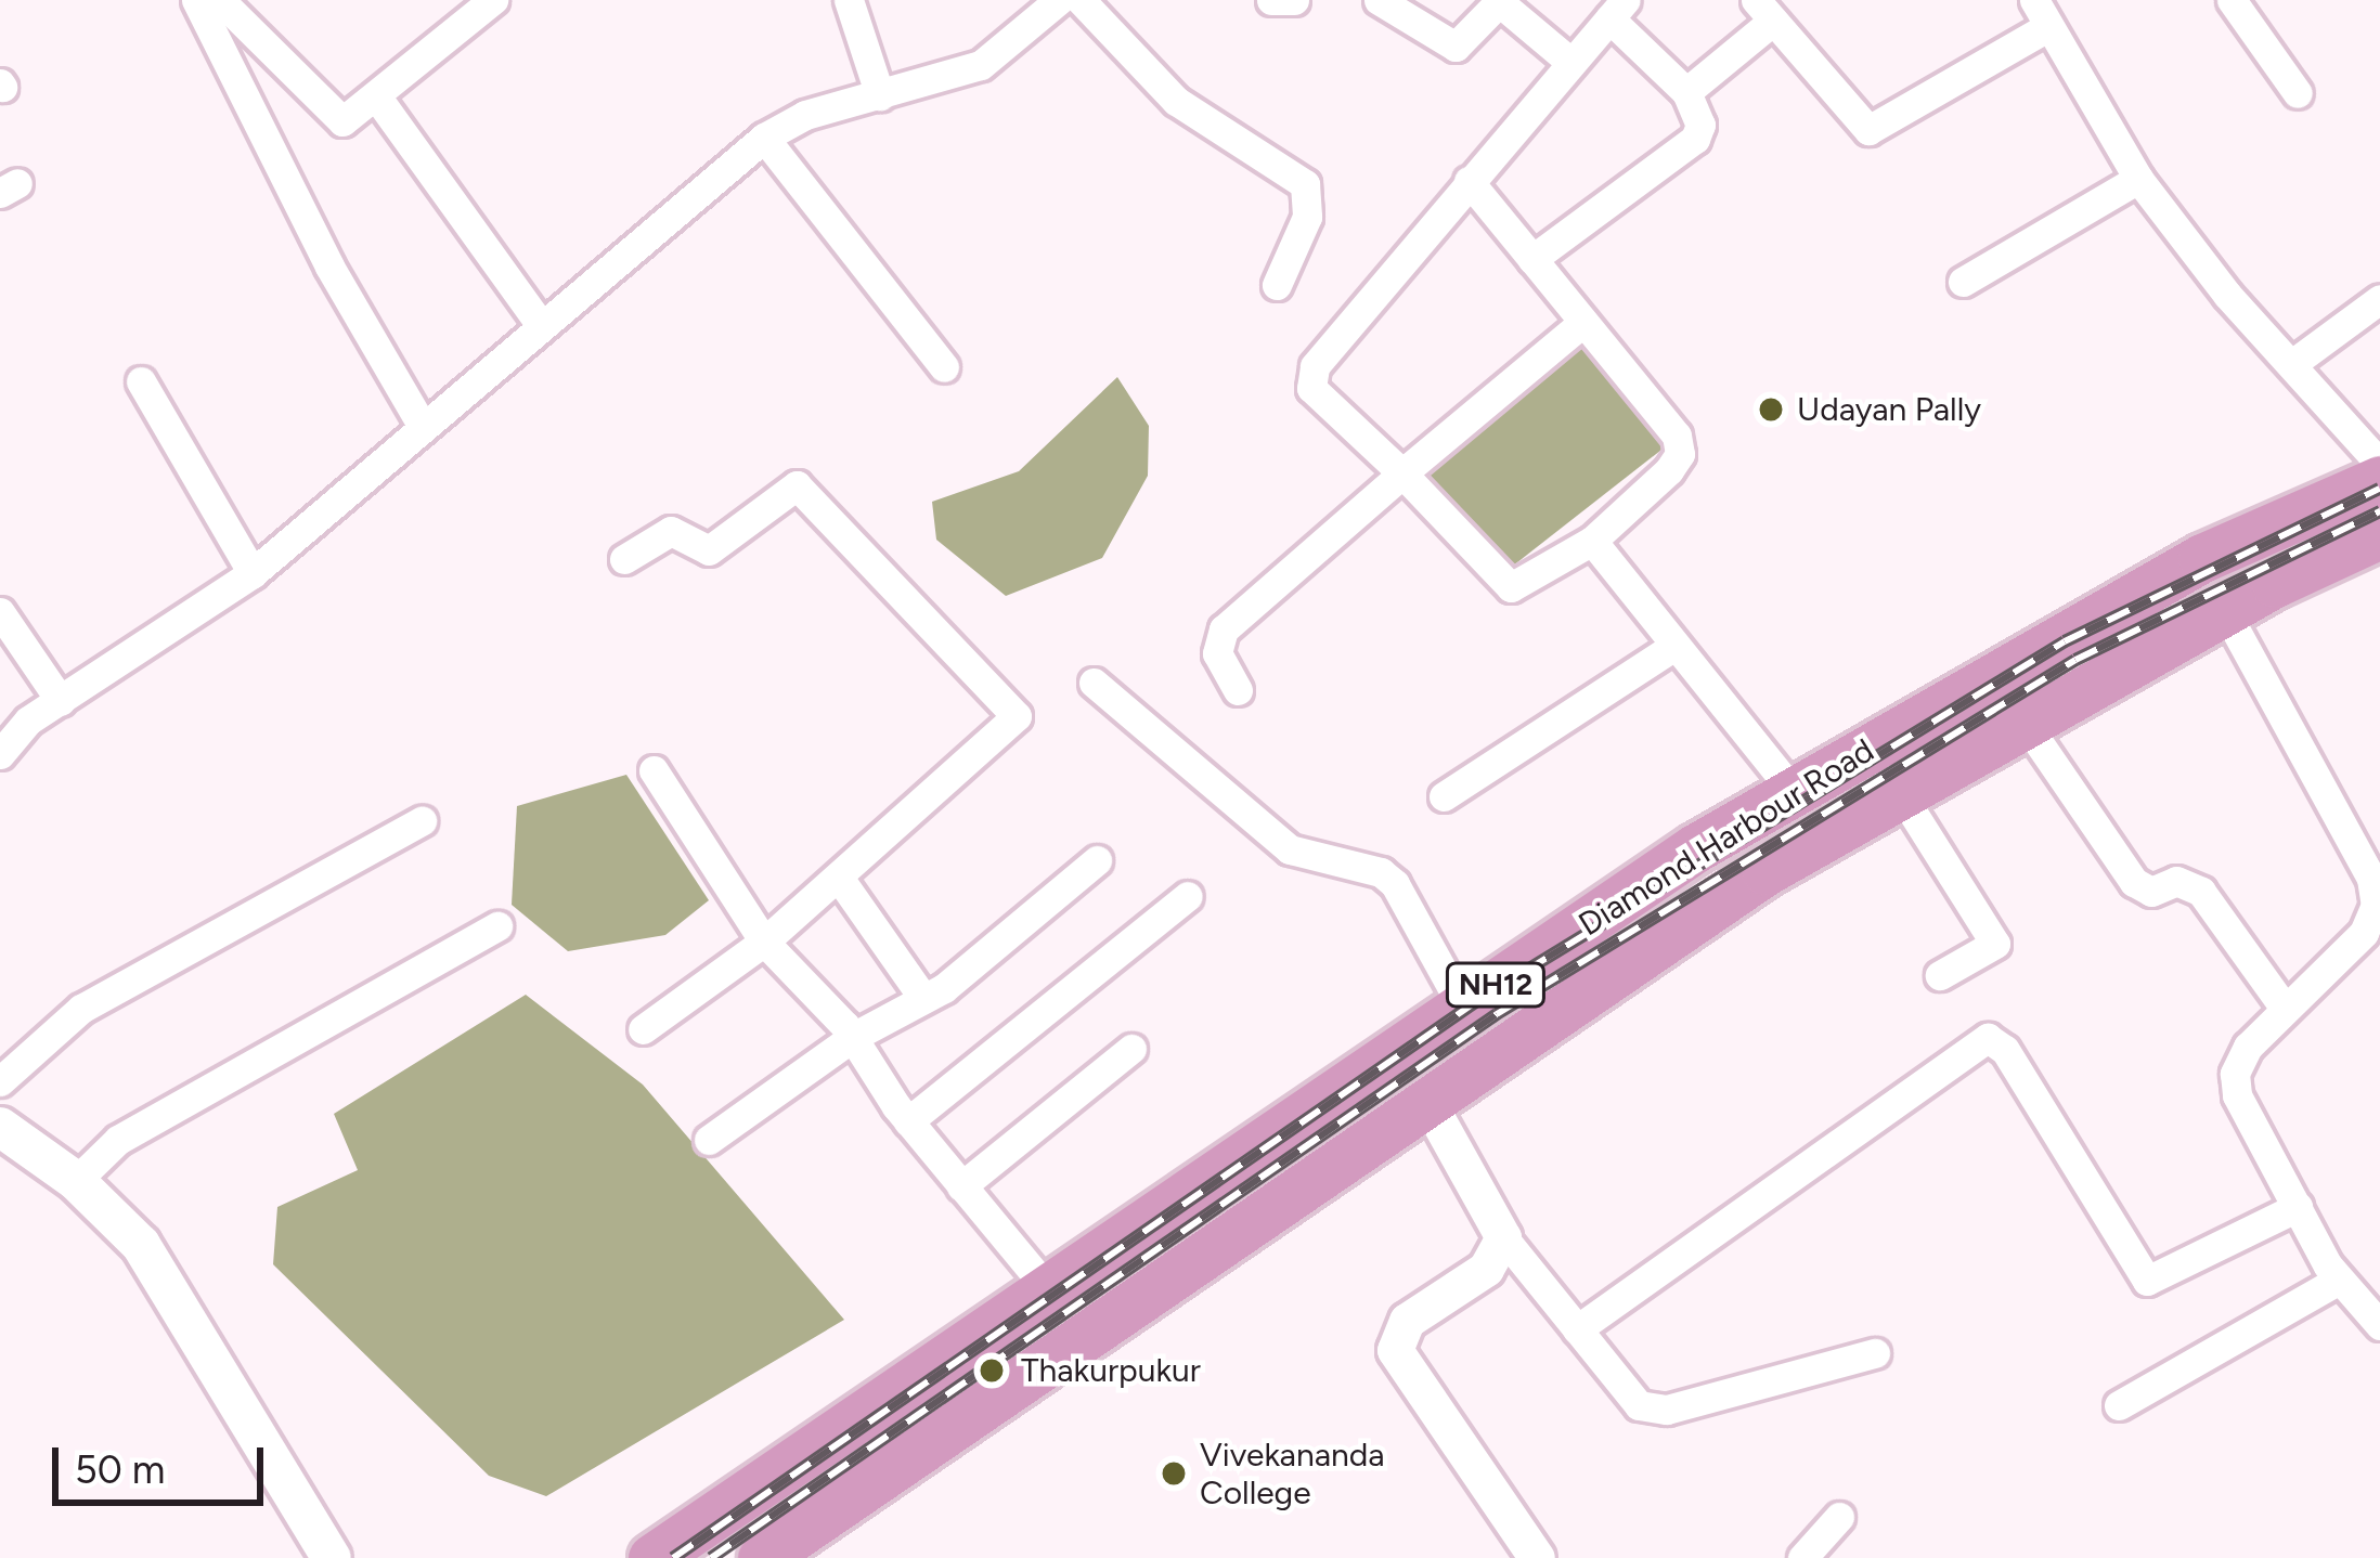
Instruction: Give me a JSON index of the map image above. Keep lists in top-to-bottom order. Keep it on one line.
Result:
{"streets":{"highway":["Diamond Harbour Road","NH12"]},"places":["Udayan Pally","Thakurpukur","Vivekananda College"],"scale_bar":"50 m"}
